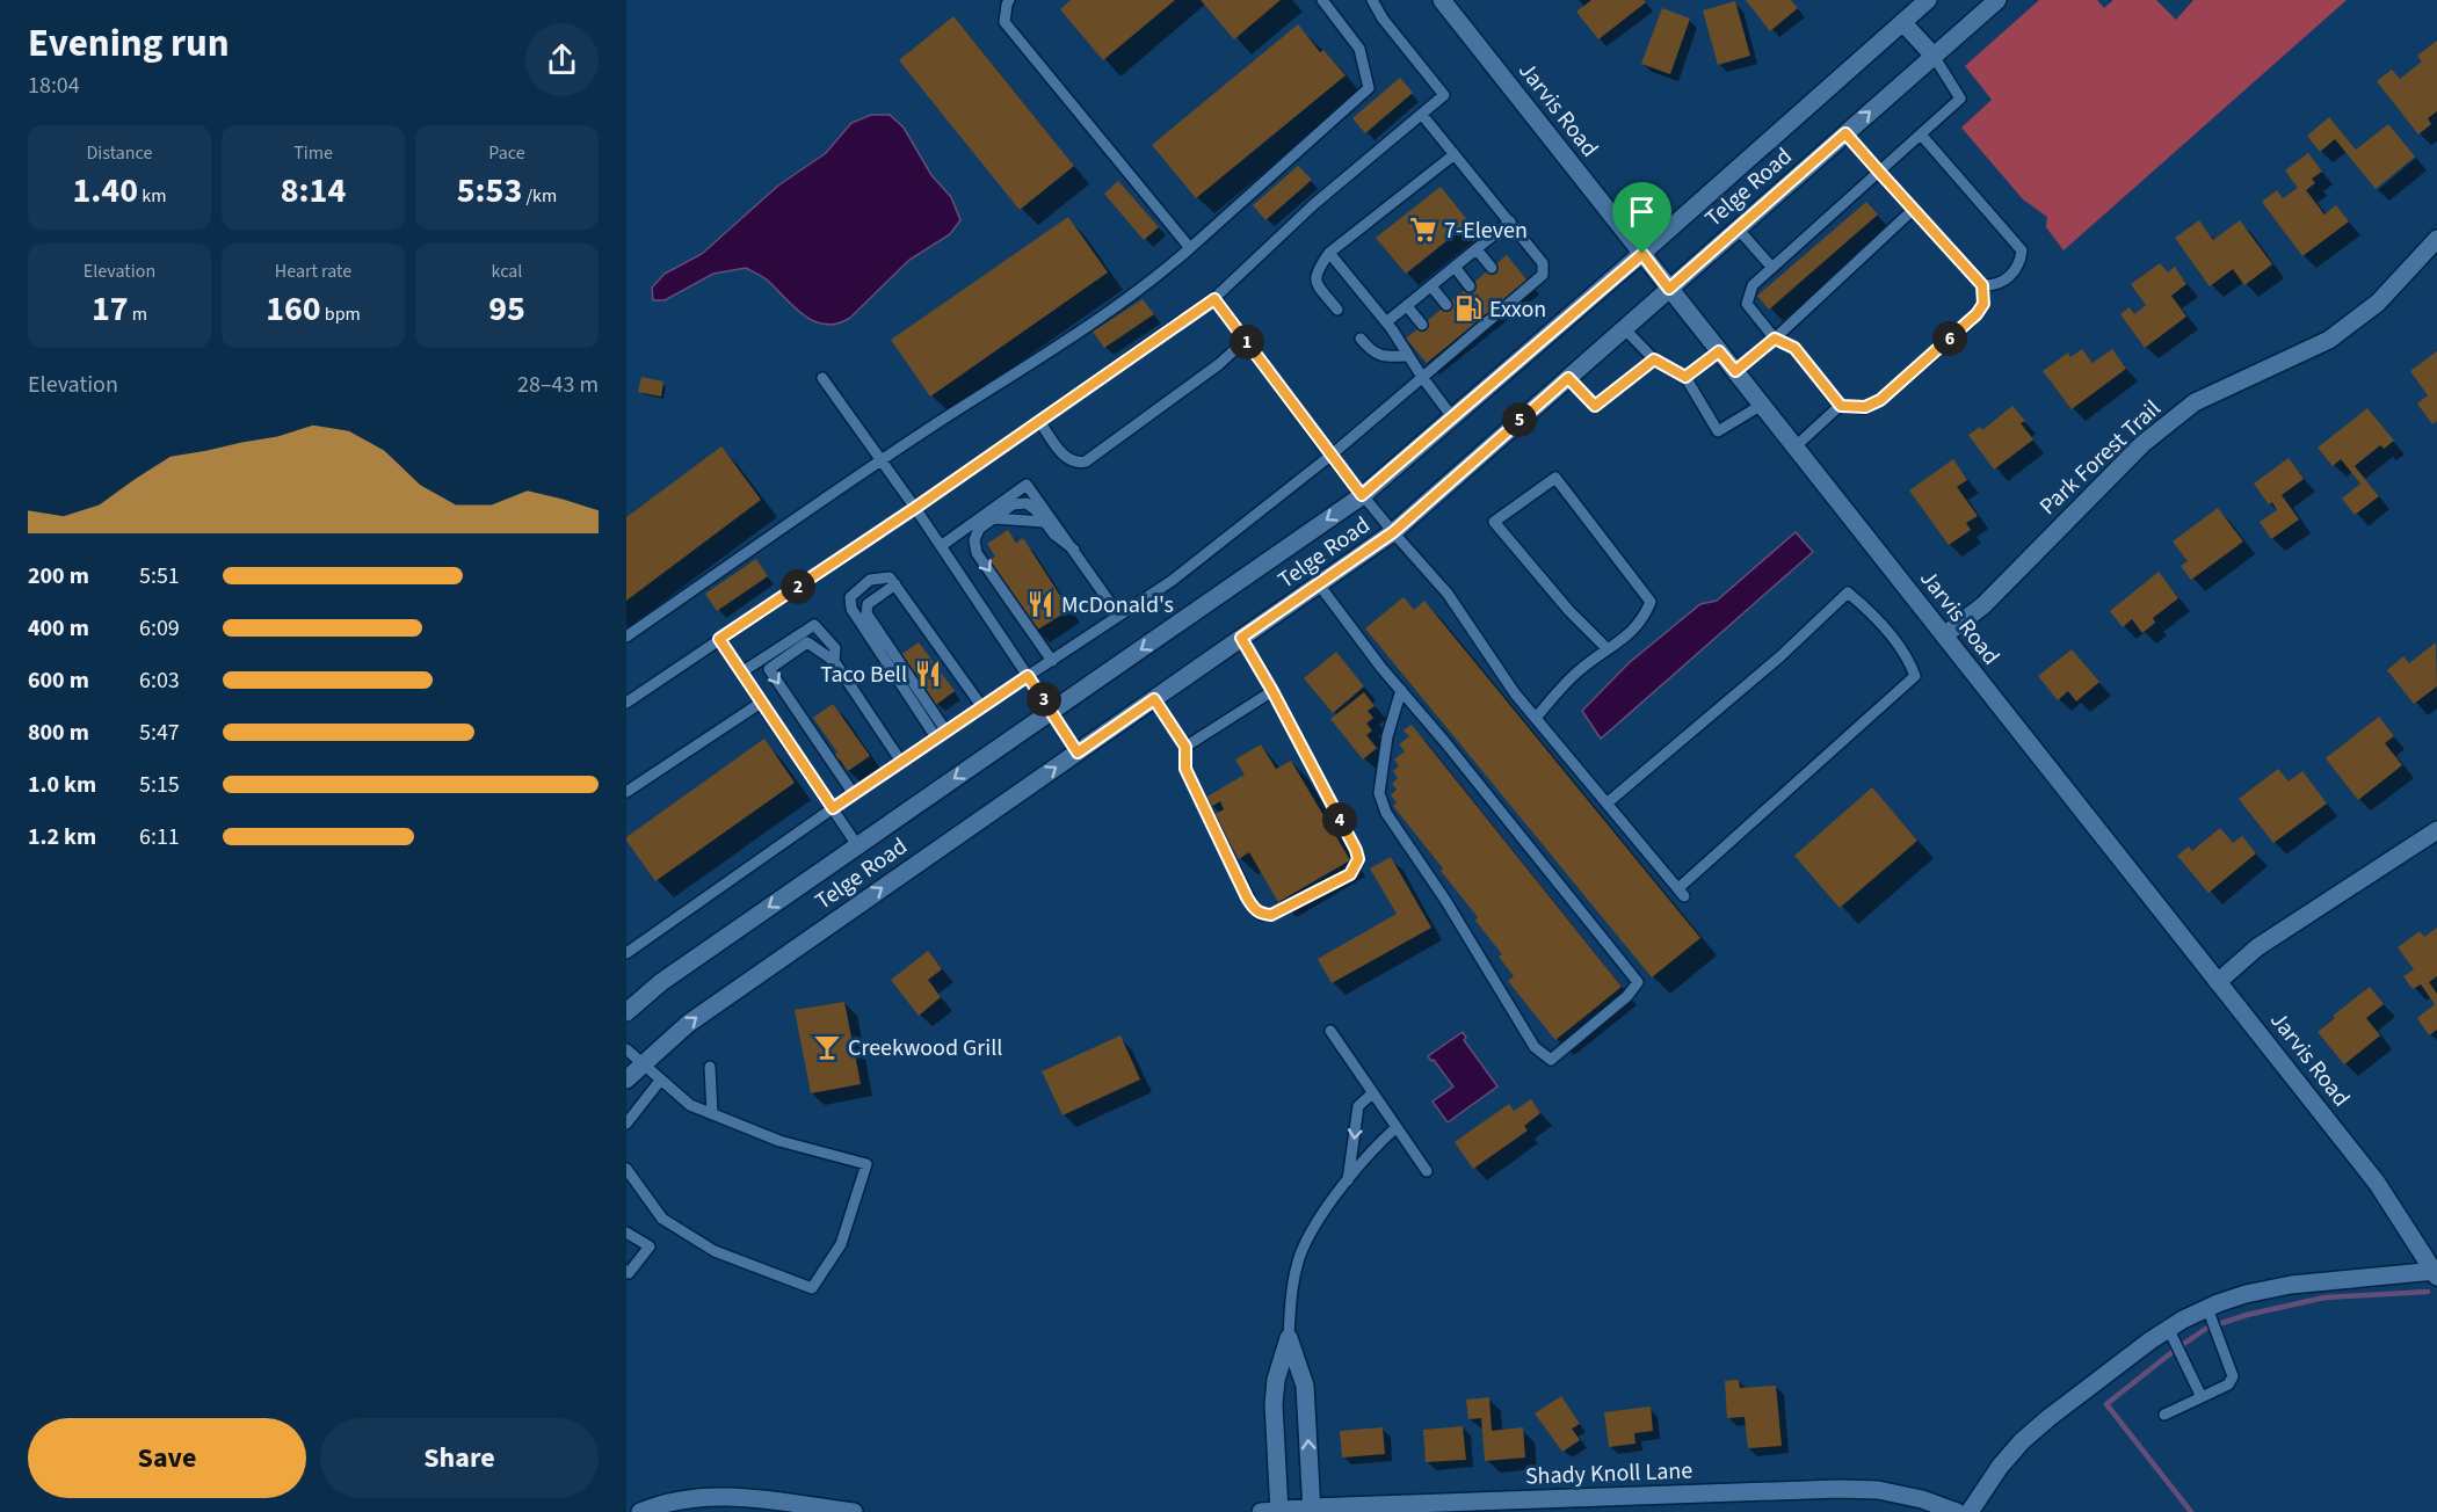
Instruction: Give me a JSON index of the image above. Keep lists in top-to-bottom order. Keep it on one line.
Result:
{"streets":{"street":["Jarvis Road","Telge Road","Park Forest Trail","Shady Knoll Lane"]},"crossings":[["Jarvis Road","Telge Road"],["Jarvis Road","Park Forest Trail"]],"places":{"supermarket":["7-Eleven"],"fuel station":["Exxon"],"restaurant":["McDonald's","Taco Bell"],"bar":["Creekwood Grill"]},"page":{"heading":["Evening run","18:04"],"stats":[["Distance","1.40 km"],["Time","8:14"],["Pace","5:53 /km"],["Elevation","17 m"],["Heart rate","160 bpm"],["kcal","95"]],"pins":["6","1","5","2","3","4"],"chart":["Elevation","28–43 m"],"list":[{"name":"200 m","note":"5:51"},{"name":"400 m","note":"6:09"},{"name":"600 m","note":"6:03"},{"name":"800 m","note":"5:47"},{"name":"1.0 km","note":"5:15"},{"name":"1.2 km","note":"6:11"}],"buttons":["Save","Share"]}}
